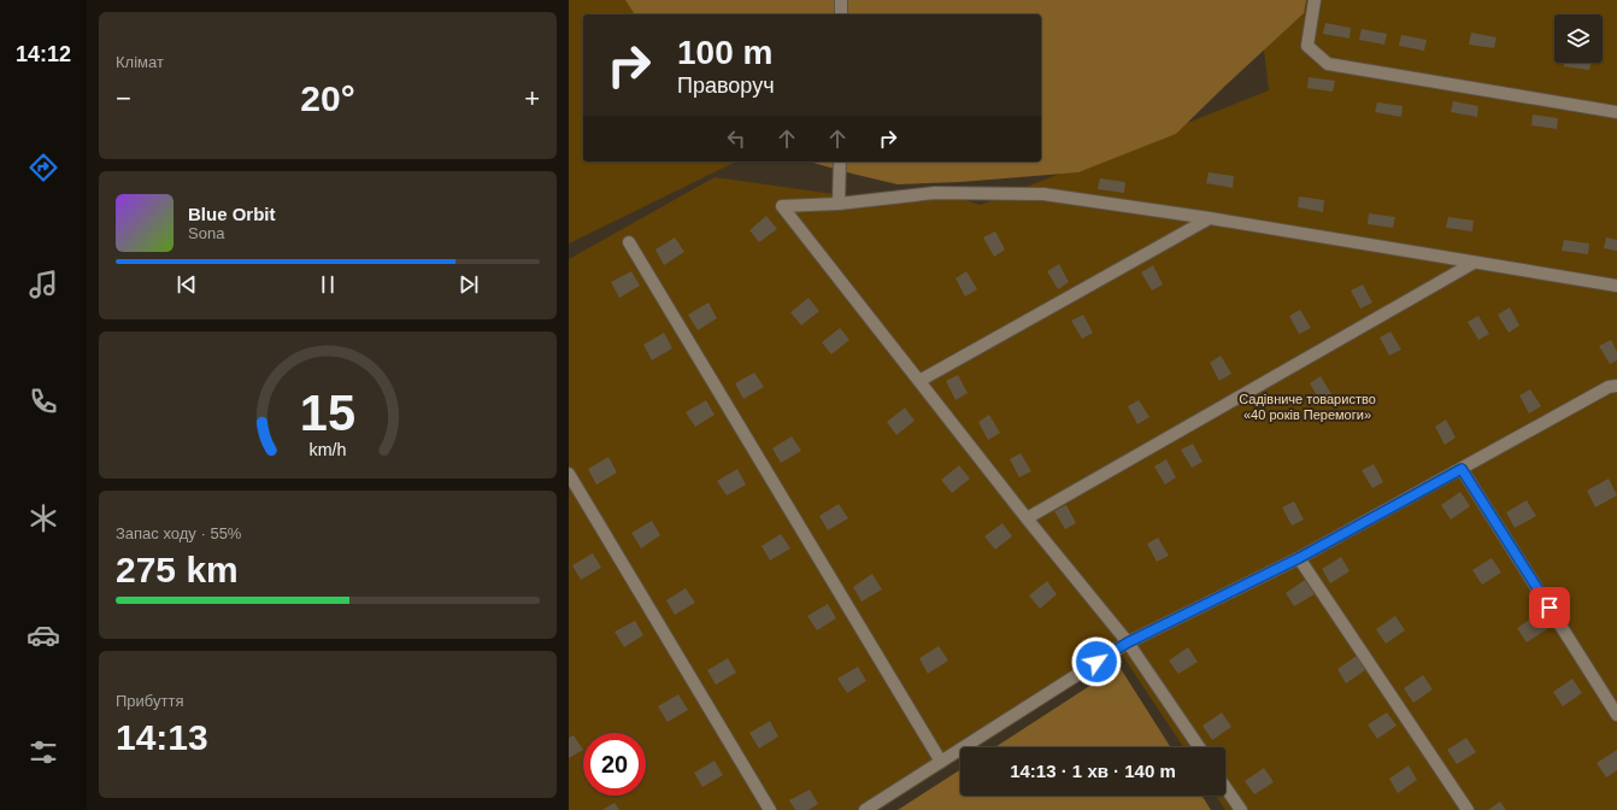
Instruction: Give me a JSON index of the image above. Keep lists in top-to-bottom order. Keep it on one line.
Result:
{"parks":["Садівниче товариство «40 років Перемоги»"],"page":{"tabs":"14:12","tile":["Клімат",["Запас ходу · 55%","275 km"],["Прибуття","14:13"]],"turn":["100 m","Праворуч"],"heat":["−","20°","+"],"song":["Blue Orbit","Sona"],"limit":"20","trip":"14:13 · 1 хв · 140 m","gauge":["15","km/h"]}}
